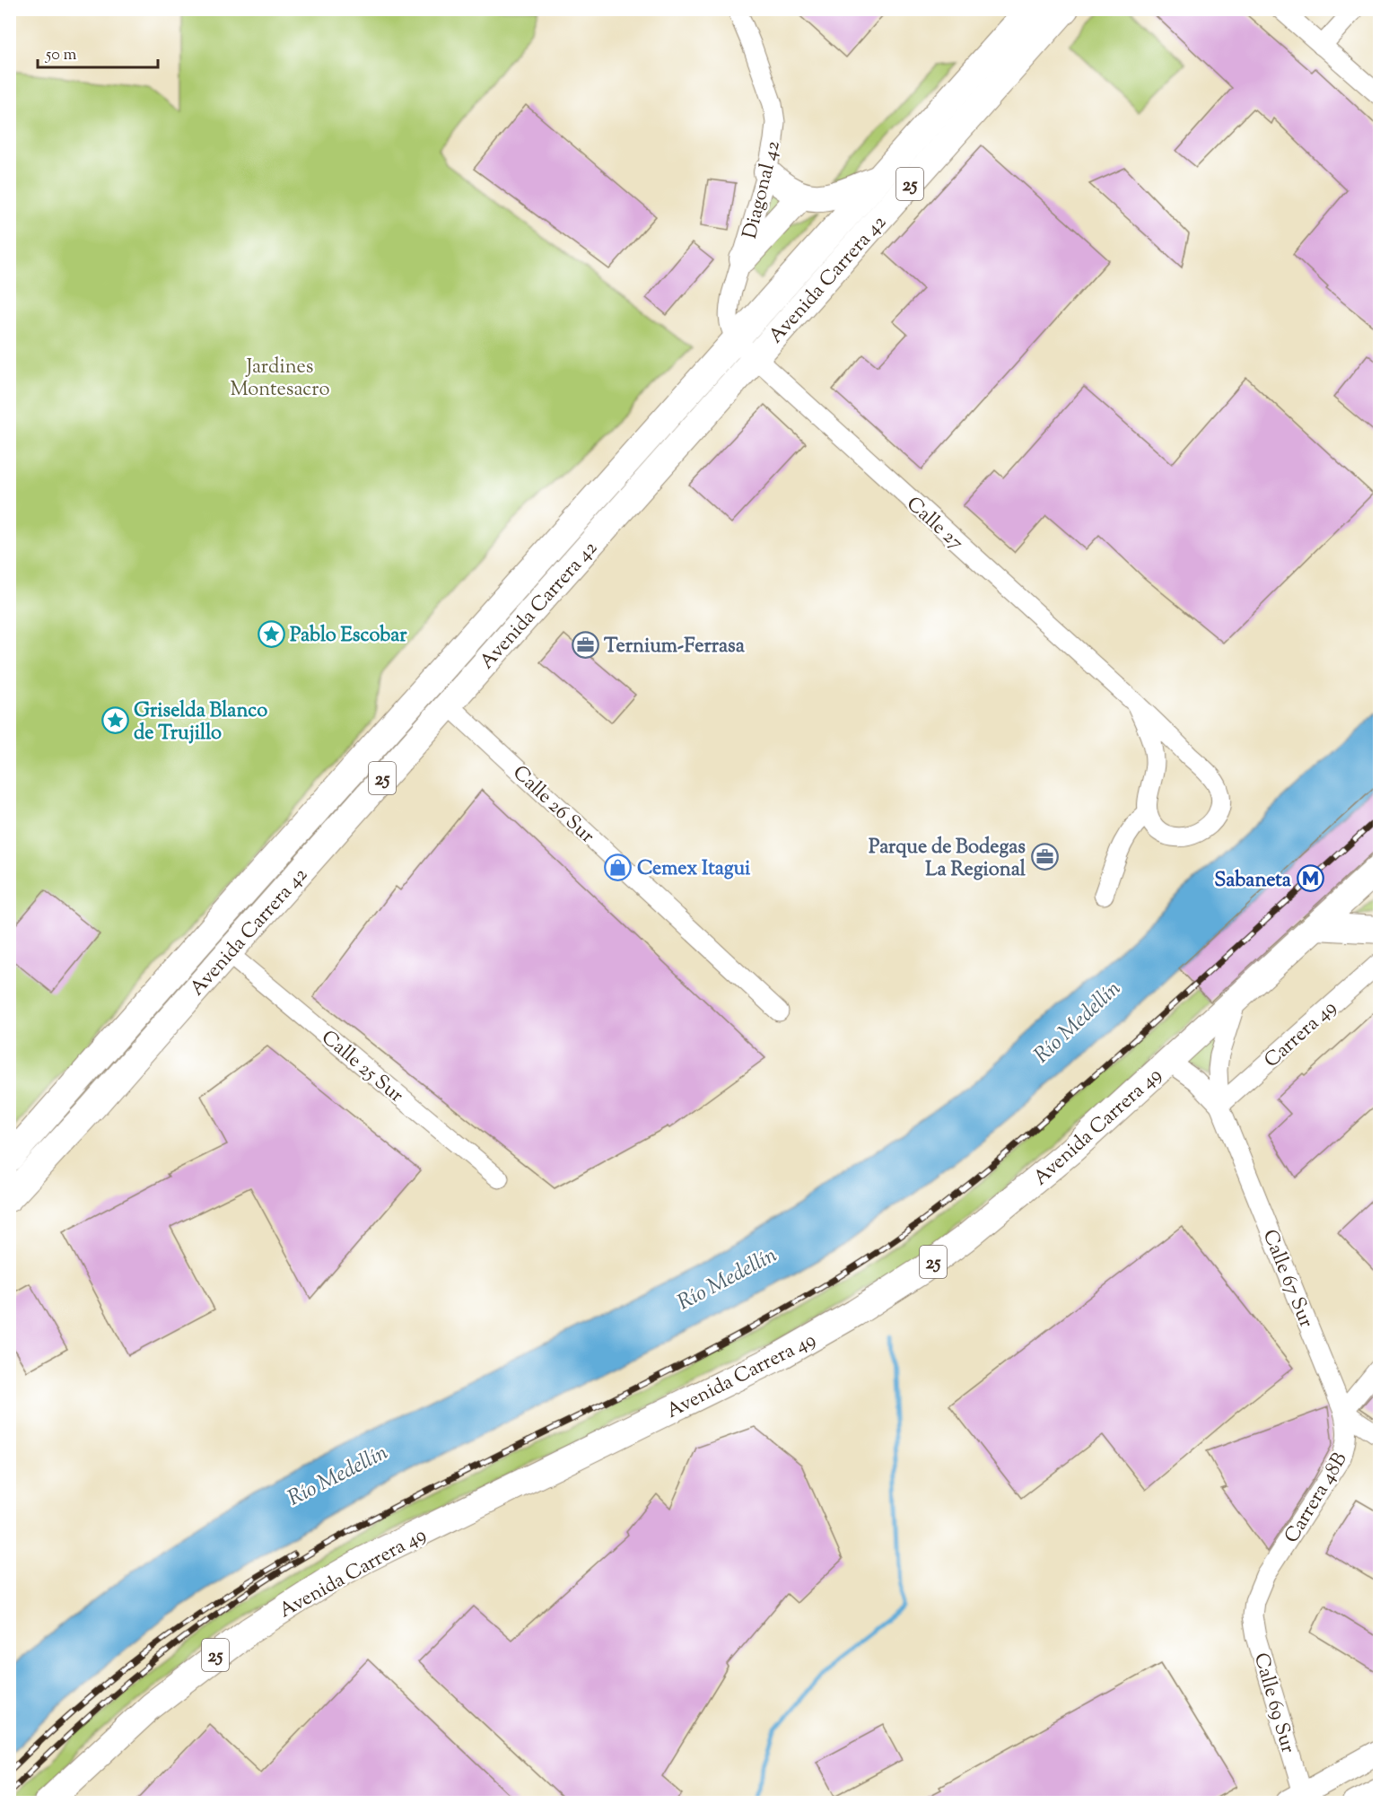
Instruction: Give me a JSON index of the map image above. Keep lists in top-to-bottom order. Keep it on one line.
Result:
{"streets":{"highway":["25","Avenida Carrera 42","Avenida Carrera 49"],"street":["Diagonal 42","Calle 27","Calle 26 Sur","Carrera 49","Calle 25 Sur","Calle 67 Sur","Carrera 48B","Calle 69 Sur"]},"crossings":[["Diagonal 42","Avenida Carrera 42"],["Diagonal 42","Calle 27"],["Avenida Carrera 42","Calle 27"],["Avenida Carrera 42","Calle 26 Sur"],["Avenida Carrera 42","Calle 25 Sur"],["Carrera 49","Calle 67 Sur"],["Avenida Carrera 49","Calle 67 Sur"],["Calle 67 Sur","Carrera 48B"],["Carrera 48B","Calle 69 Sur"]],"water":["Río Medellín"],"parks":["Jardines Montesacro"],"places":{"place":["Pablo Escobar","Griselda Blanco de Trujillo"],"office":["Ternium-Ferrasa","Parque de Bodegas La Regional"],"shop":["Cemex Itagui"],"metro station":["Sabaneta"]},"scale_bar":"50 m"}
